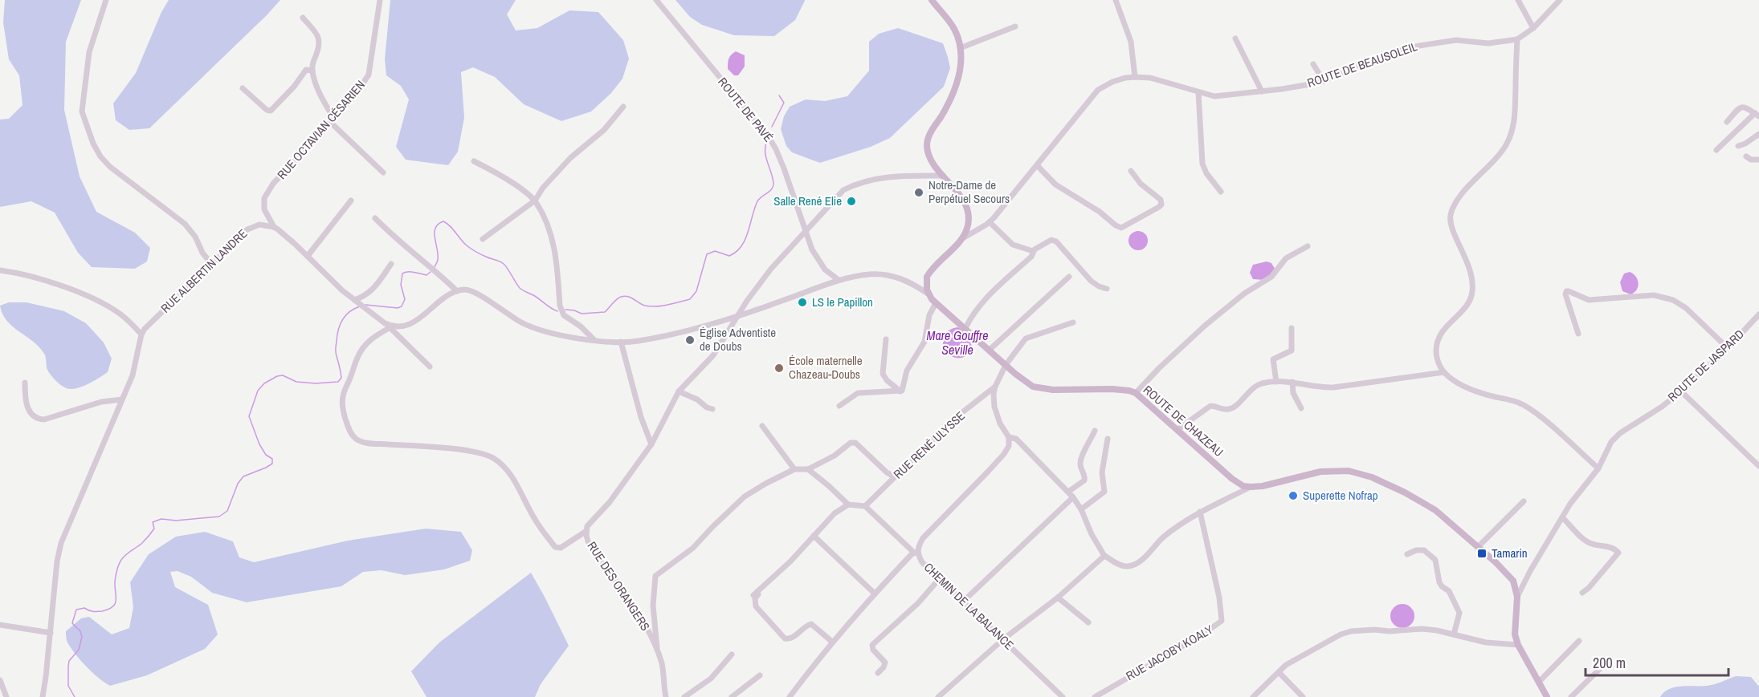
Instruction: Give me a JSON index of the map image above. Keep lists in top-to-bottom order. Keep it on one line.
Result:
{"streets":{"main road":["ROUTE DE CHAZEAU"],"street":["ROUTE DE BEAUSOLEIL","ROUTE DE PAVÉ","RUE OCTAVIAN CÉSARIEN","RUE ALBERTIN LANDRE","ROUTE DE JASPARD","RUE RENÉ ULYSSE","RUE DES ORANGERS","CHEMIN DE LA BALANCE","RUE JACOBY KOALY"]},"crossings":[["RUE OCTAVIAN CÉSARIEN","RUE ALBERTIN LANDRE"]],"water":["Mare Gouffre Seville"],"places":{"other":["Notre-Dame de Perpétuel Secours","Salle René Elie","LS le Papillon","Église Adventiste de Doubs","École maternelle Chazeau-Doubs","Superette Nofrap"],"transit":["Tamarin"]},"scale_bar":"200 m"}
